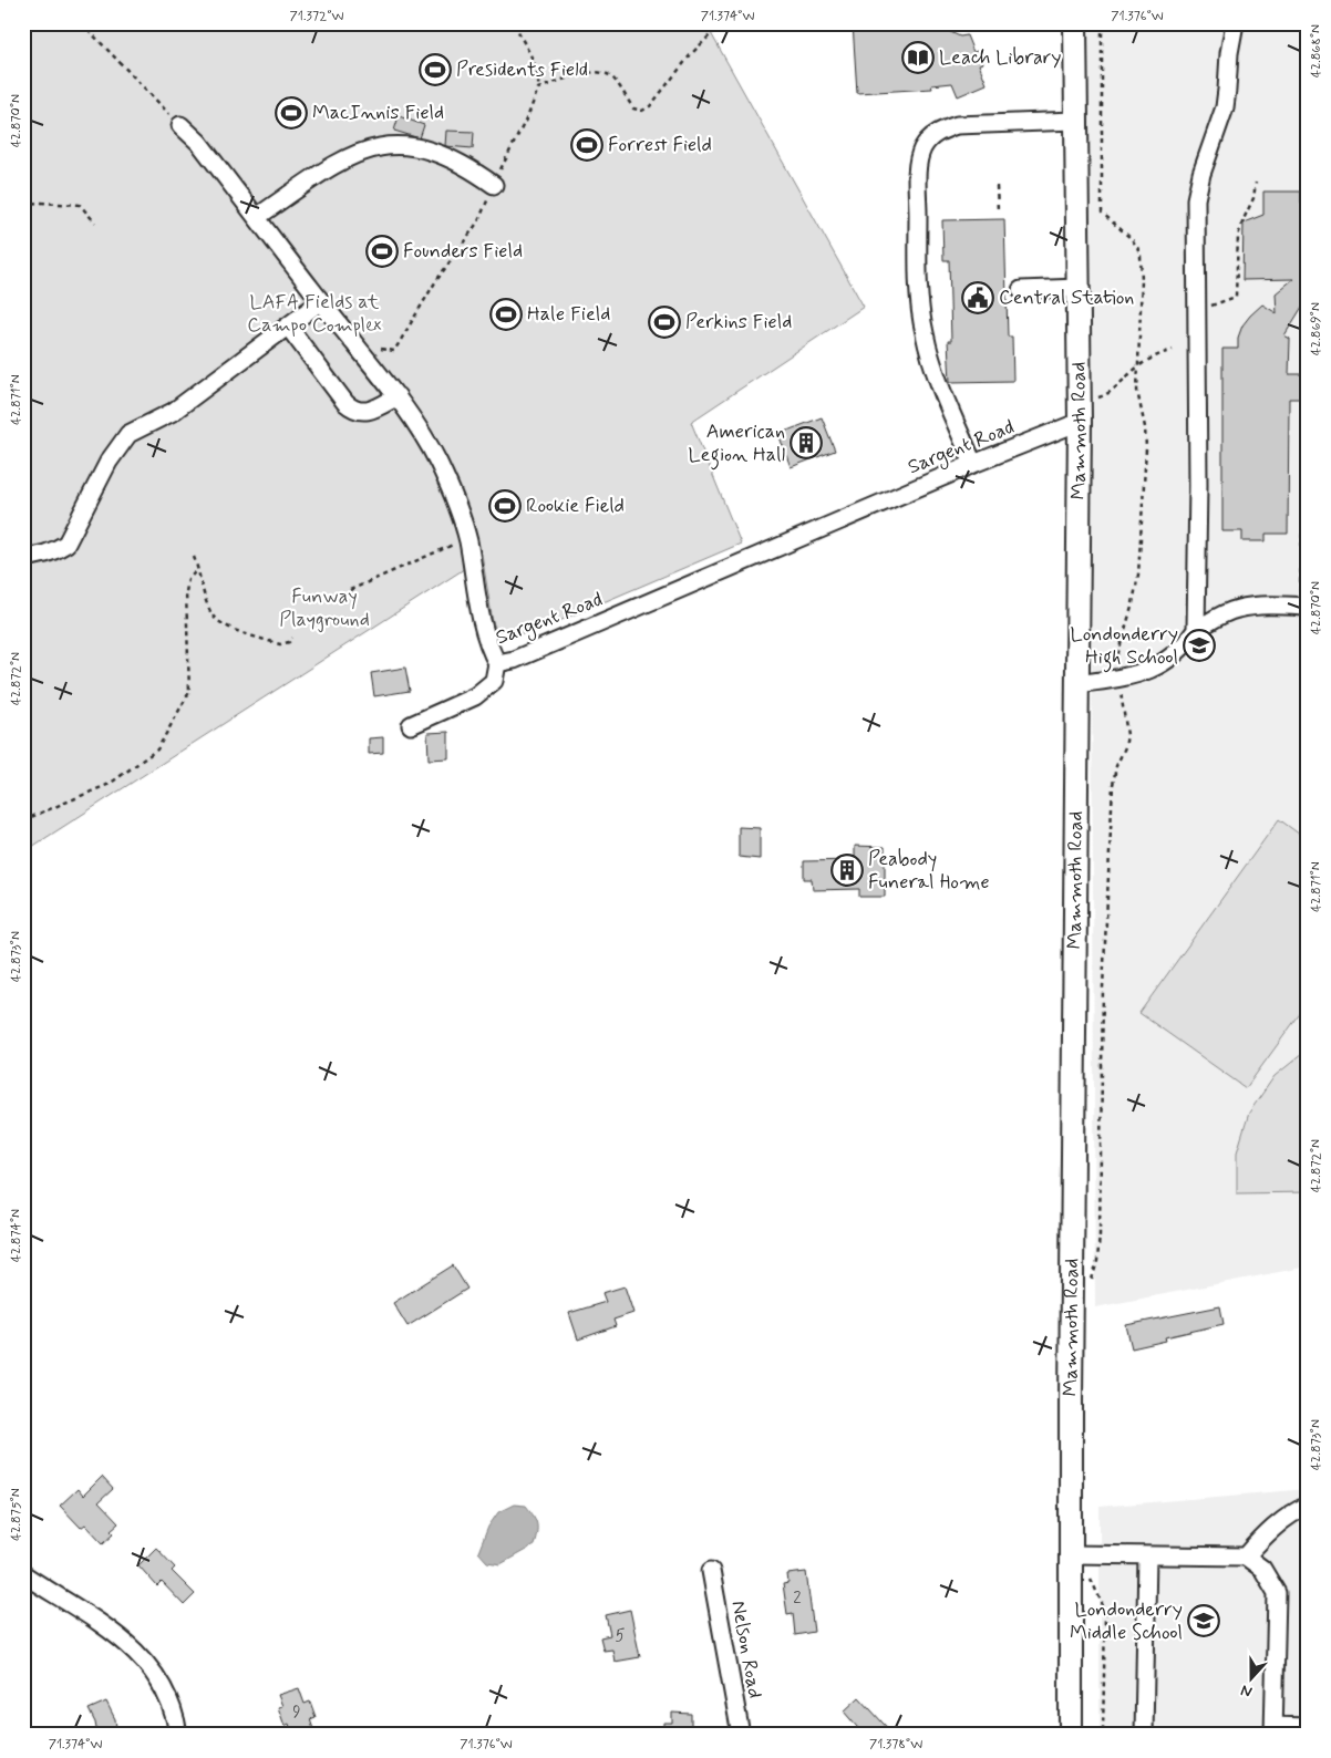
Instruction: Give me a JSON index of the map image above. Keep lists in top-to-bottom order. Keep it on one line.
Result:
{"streets":{"main road":["Mammoth Road"],"street":["Sargent Road","Nelson Road"]},"crossings":[["Mammoth Road","Sargent Road"]],"parks":["LAFA Fields at Campo Complex","Funway Playground"],"places":{"library":["Leach Library"],"sports":["Presidents Field","MacInnis Field","Forrest Field","Founders Field","Hale Field","Perkins Field","Rookie Field"],"public building":["Central Station"],"building":["American Legion Hall","Peabody Funeral Home"],"school or university":["Londonderry High School","Londonderry Middle School"]},"house_numbers":["2","5","9"],"north":"bottom","coordinates":["71.372°W","71.374°W","71.376°W","42.868°N","42.870°N","42.869°N","42.871°N","42.872°N","42.873°N","42.874°N","42.875°N","71.378°W"]}
